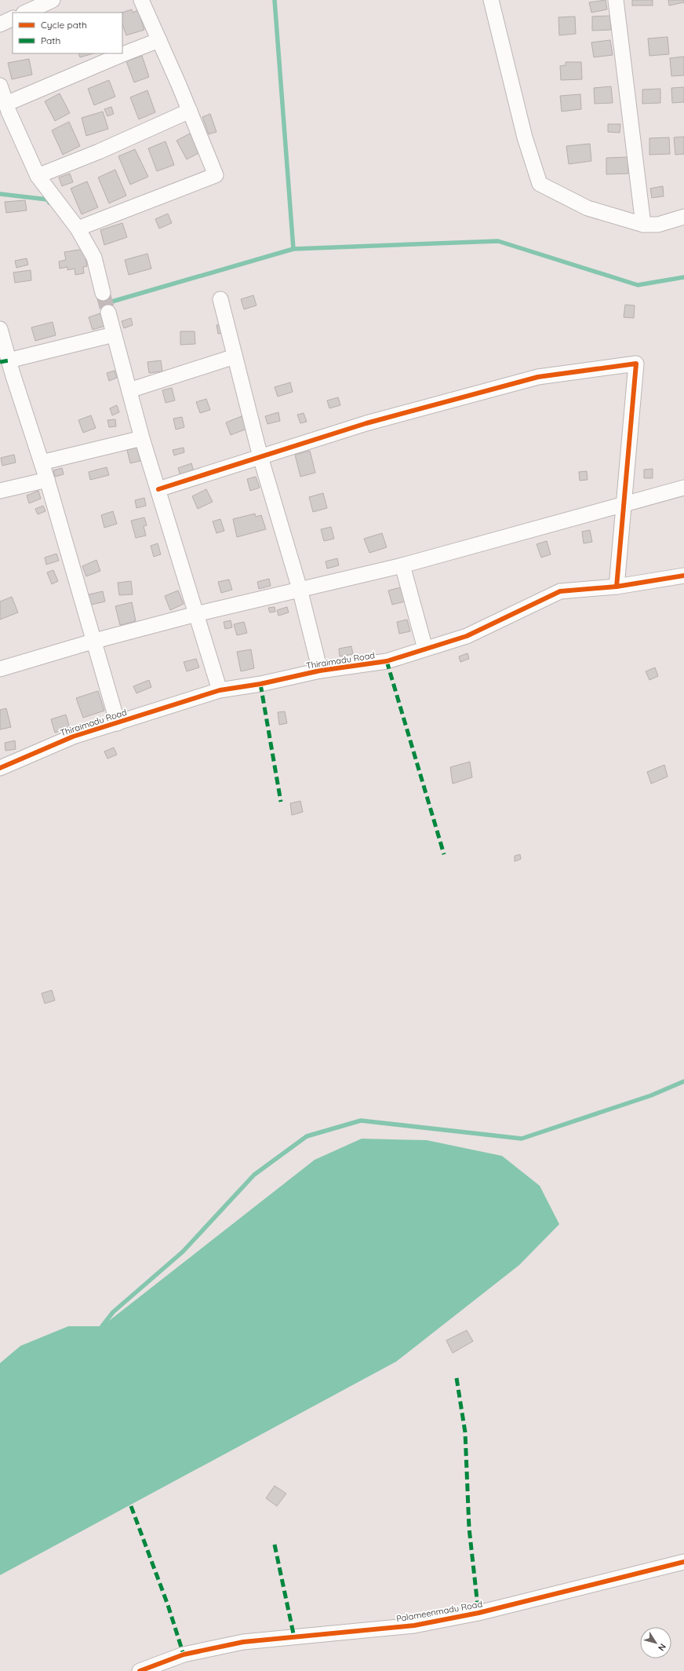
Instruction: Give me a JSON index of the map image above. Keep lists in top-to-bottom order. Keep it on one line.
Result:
{"streets":{"street":["Thiraimadu Road","Palameenmadu Road"]},"legend":["Cycle path","Path"],"north":"bottom right"}
